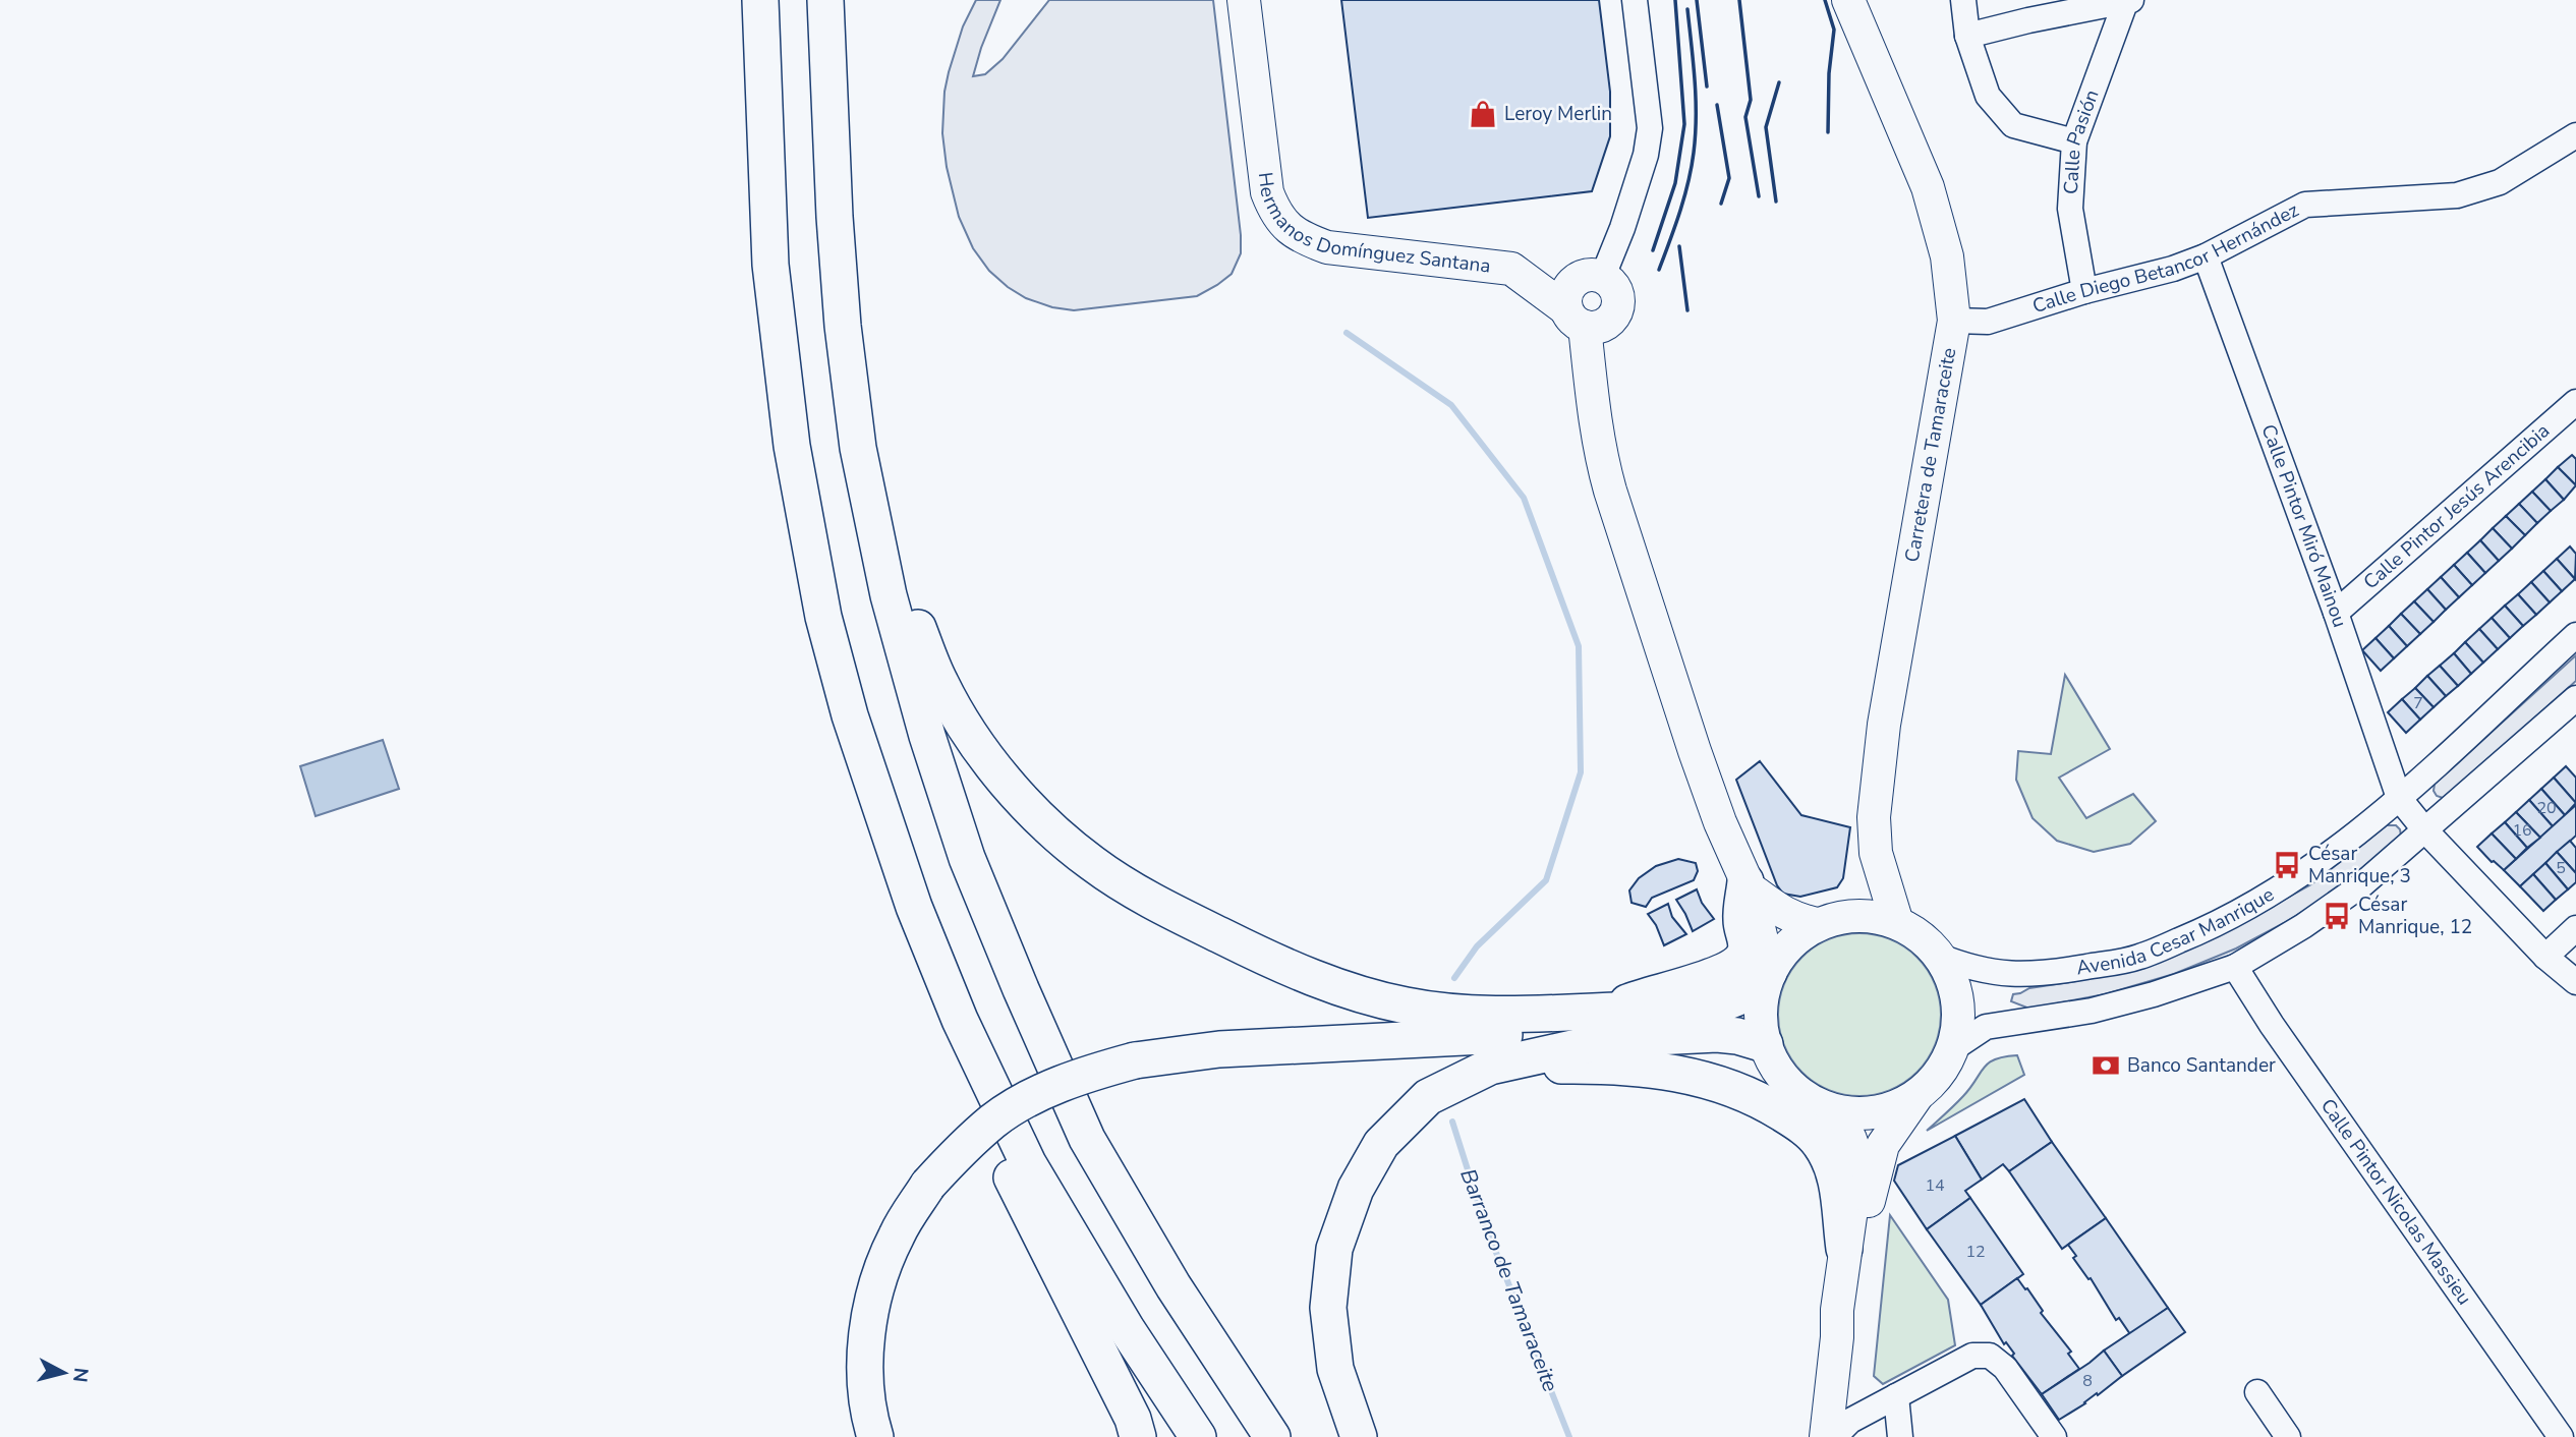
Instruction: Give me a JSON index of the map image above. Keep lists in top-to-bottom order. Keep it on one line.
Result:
{"streets":{"main road":["Hermanos Domínguez Santana","Carretera de Tamaraceite"],"street":["Calle Pasión","Calle Diego Betancor Hernández","Calle Pintor Jesús Arencibia","Calle Pintor Miró Mainou","Avenida Cesar Manrique","Calle Pintor Nicolas Massieu"]},"crossings":[["Calle Pasión","Calle Diego Betancor Hernández"],["Calle Diego Betancor Hernández","Carretera de Tamaraceite"],["Calle Diego Betancor Hernández","Calle Pintor Miró Mainou"],["Carretera de Tamaraceite","Avenida Cesar Manrique"],["Calle Pintor Jesús Arencibia","Calle Pintor Miró Mainou"],["Calle Pintor Miró Mainou","Avenida Cesar Manrique"]],"water":["Barranco de Tamaraceite"],"places":{"shop":["Leroy Merlin"],"bus stop":["César Manrique, 3","César Manrique, 12"],"bank":["Banco Santander"]},"house_numbers":["7","20","16","5","14","12","8"],"north":"right"}
